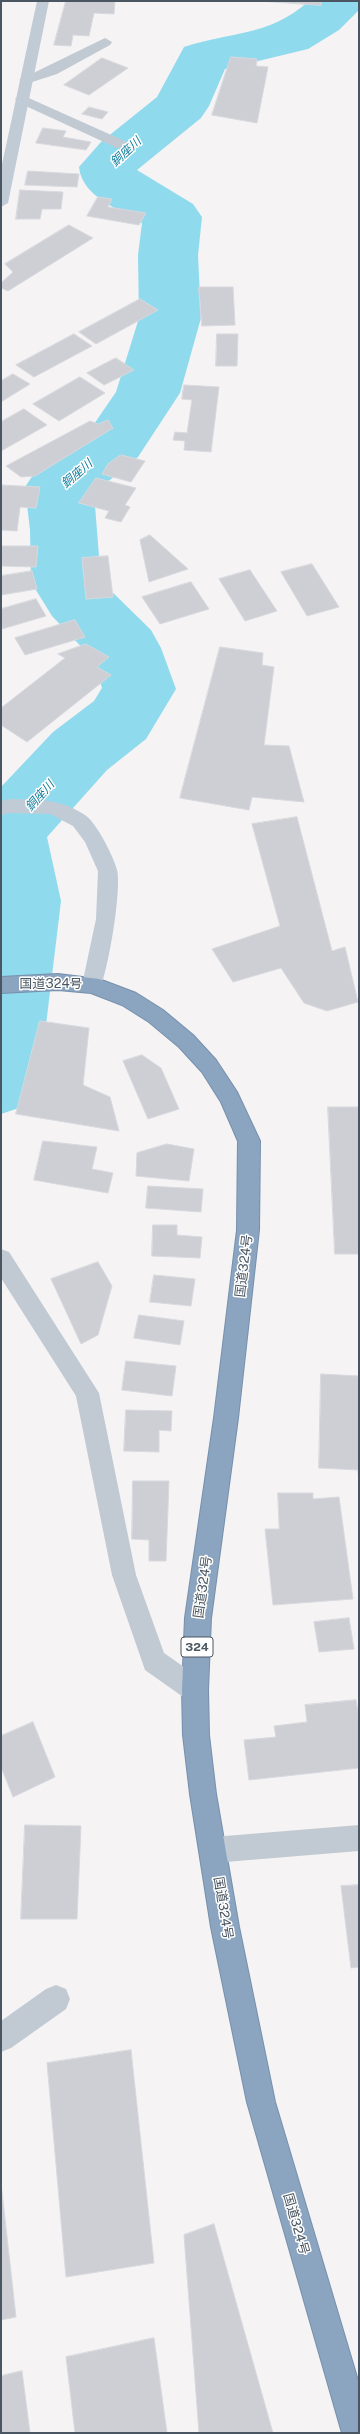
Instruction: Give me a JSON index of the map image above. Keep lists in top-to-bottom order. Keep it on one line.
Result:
{"streets":{"highway":["国道324号","324"]},"water":["銅座川"]}
